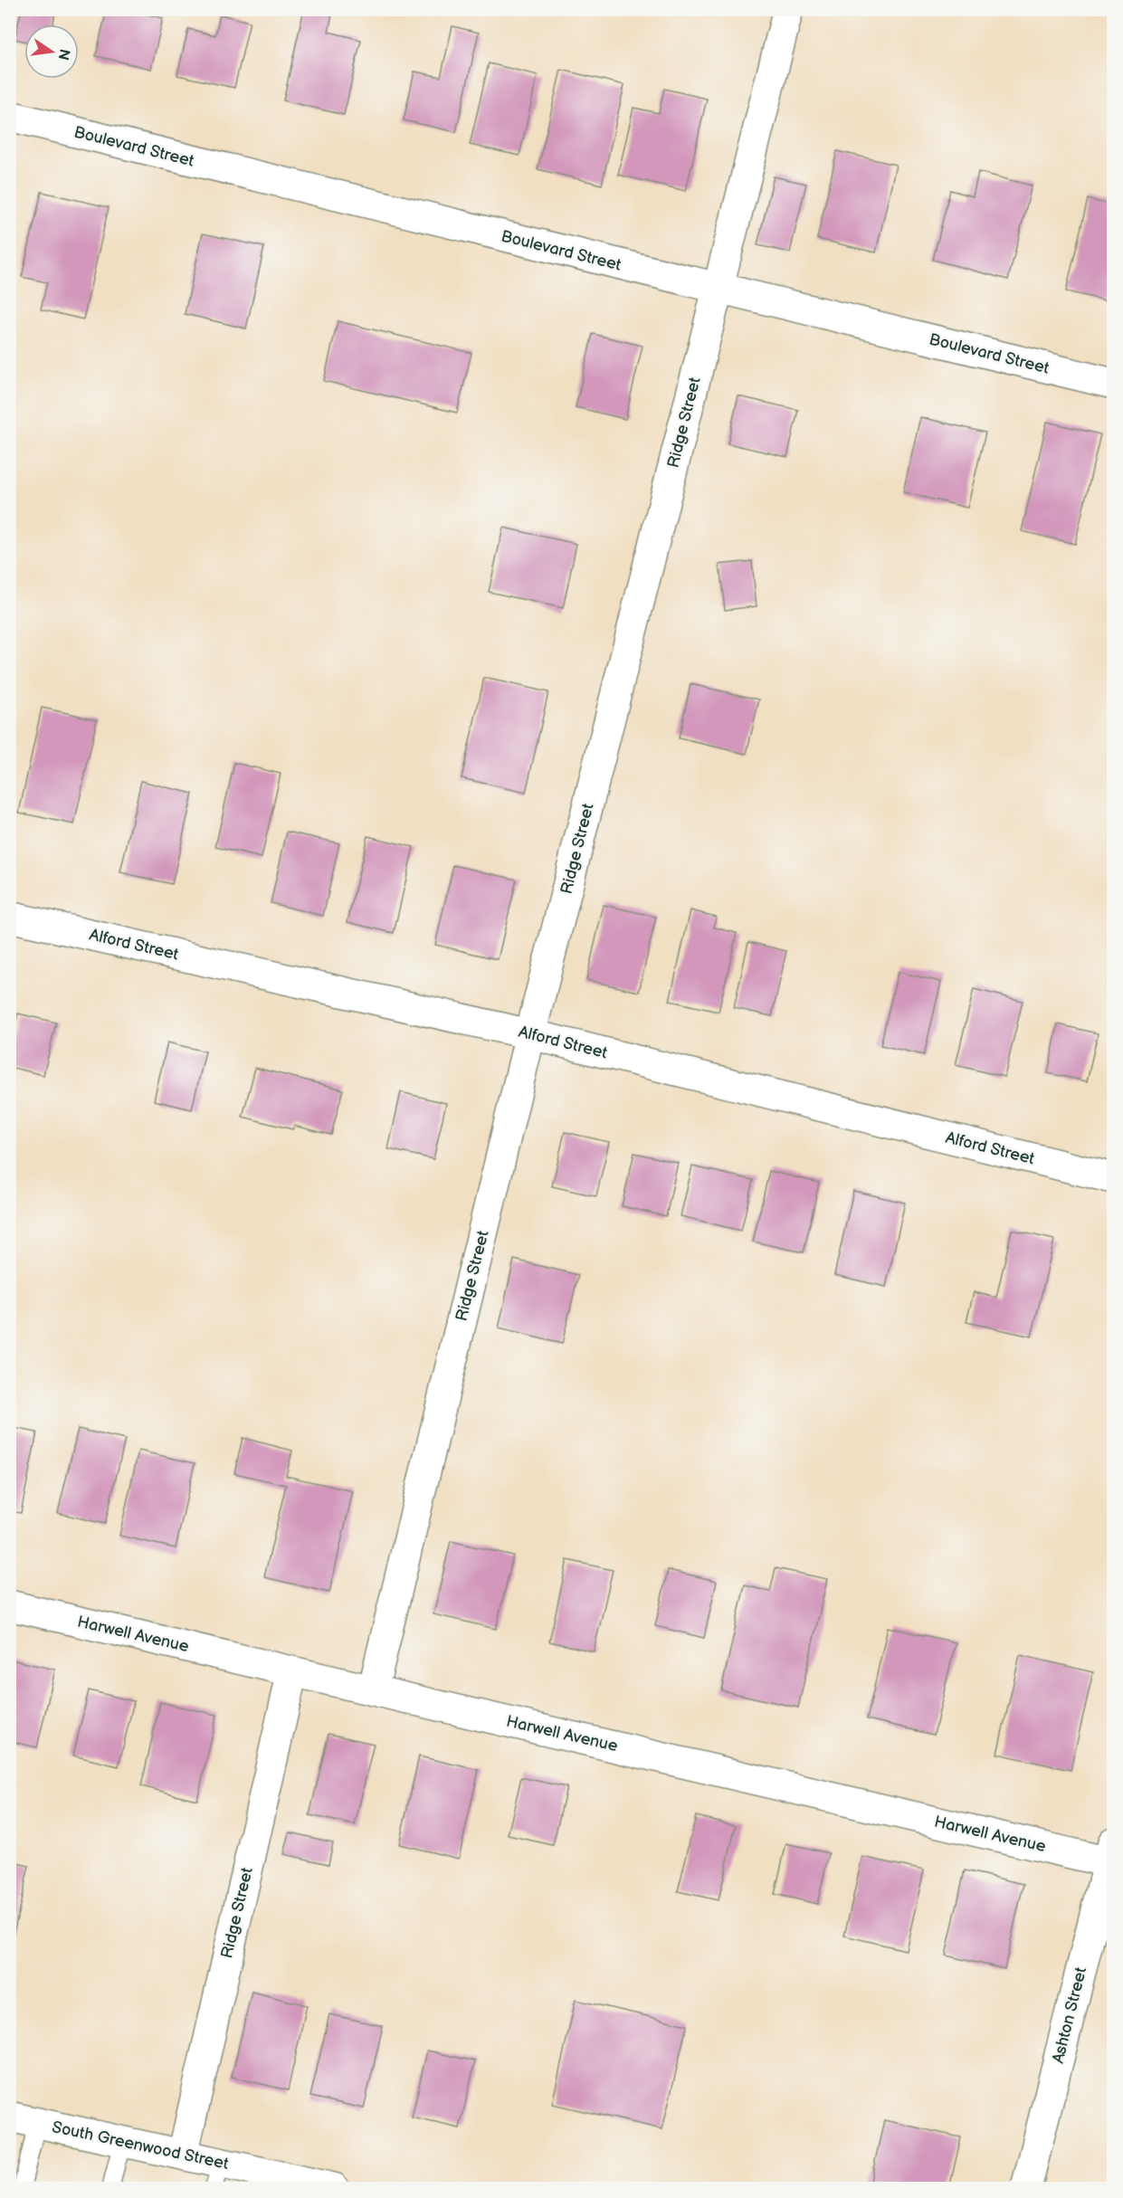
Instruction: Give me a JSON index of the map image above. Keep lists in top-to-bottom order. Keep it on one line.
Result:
{"streets":{"street":["Boulevard Street","Ridge Street","Alford Street","Harwell Avenue","Ashton Street","South Greenwood Street"]},"crossings":[["Boulevard Street","Ridge Street"],["Ridge Street","Alford Street"],["Ridge Street","Harwell Avenue"],["Ridge Street","South Greenwood Street"],["Harwell Avenue","Ashton Street"]],"north":"right"}
